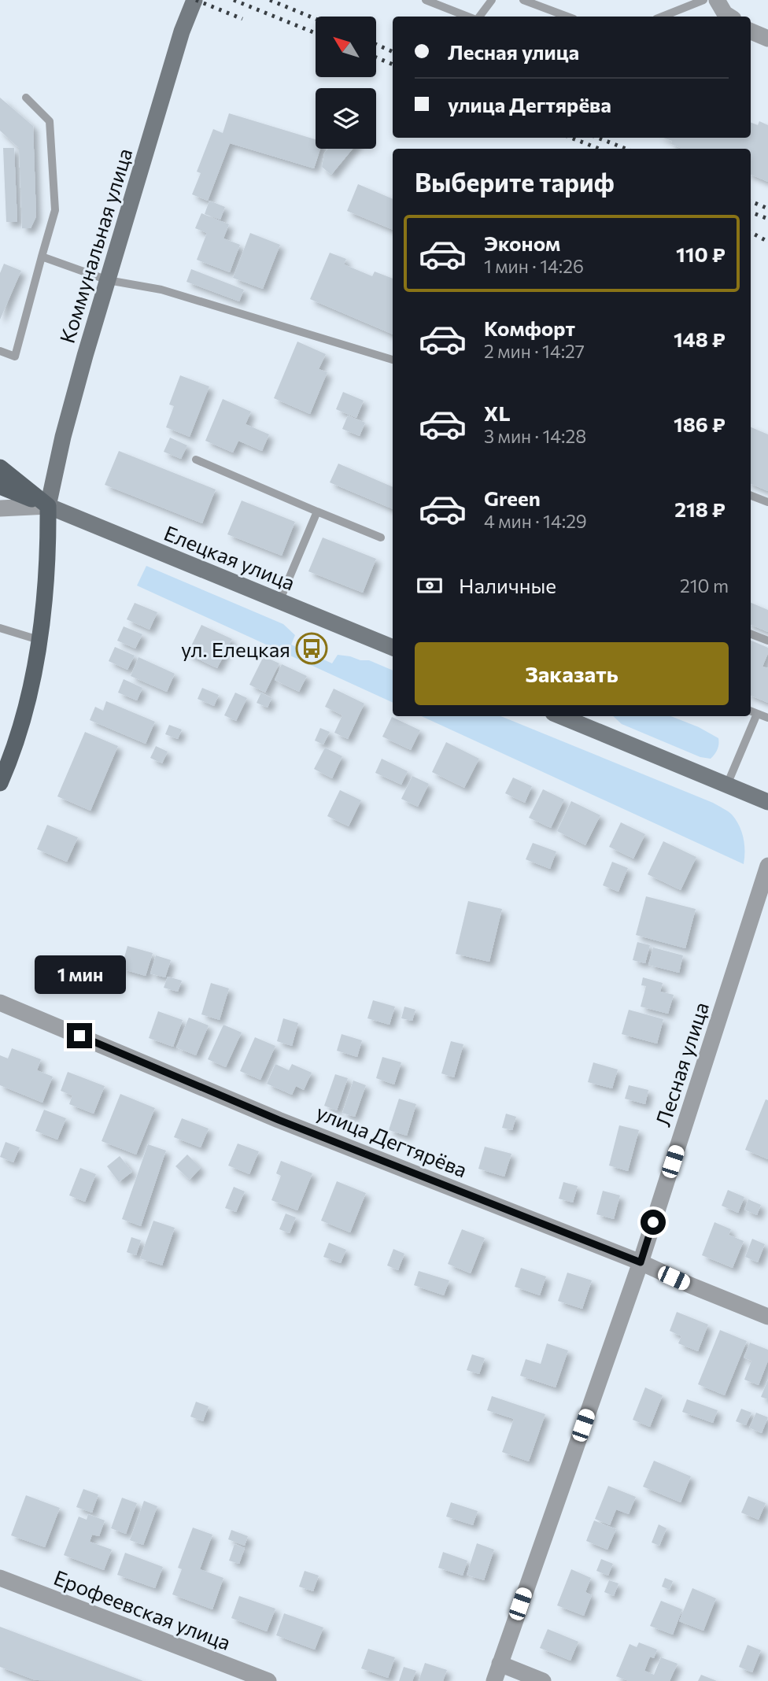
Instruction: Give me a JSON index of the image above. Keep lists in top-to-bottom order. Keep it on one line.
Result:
{"streets":{"main road":["Коммунальная улица","Елецкая улица"],"street":["Лесная улица","улица Дегтярёва","Ерофеевская улица"]},"crossings":[["Коммунальная улица","Елецкая улица"],["Лесная улица","улица Дегтярёва"]],"places":{"bus stop":["ул. Елецкая"]},"north":"top left","page":{"banner":["Лесная улица","улица Дегтярёва"],"heading":"Выберите тариф","list":[{"name":"Эконом","note":"1 мин · 14:26","value":"110 ₽"},{"name":"Комфорт","note":"2 мин · 14:27","value":"148 ₽"},{"name":"XL","note":"3 мин · 14:28","value":"186 ₽"},{"name":"Green","note":"4 мин · 14:29","value":"218 ₽"}],"pay":["Наличные","210 m"],"buttons":"Заказать","bubble":"1 мин"}}
